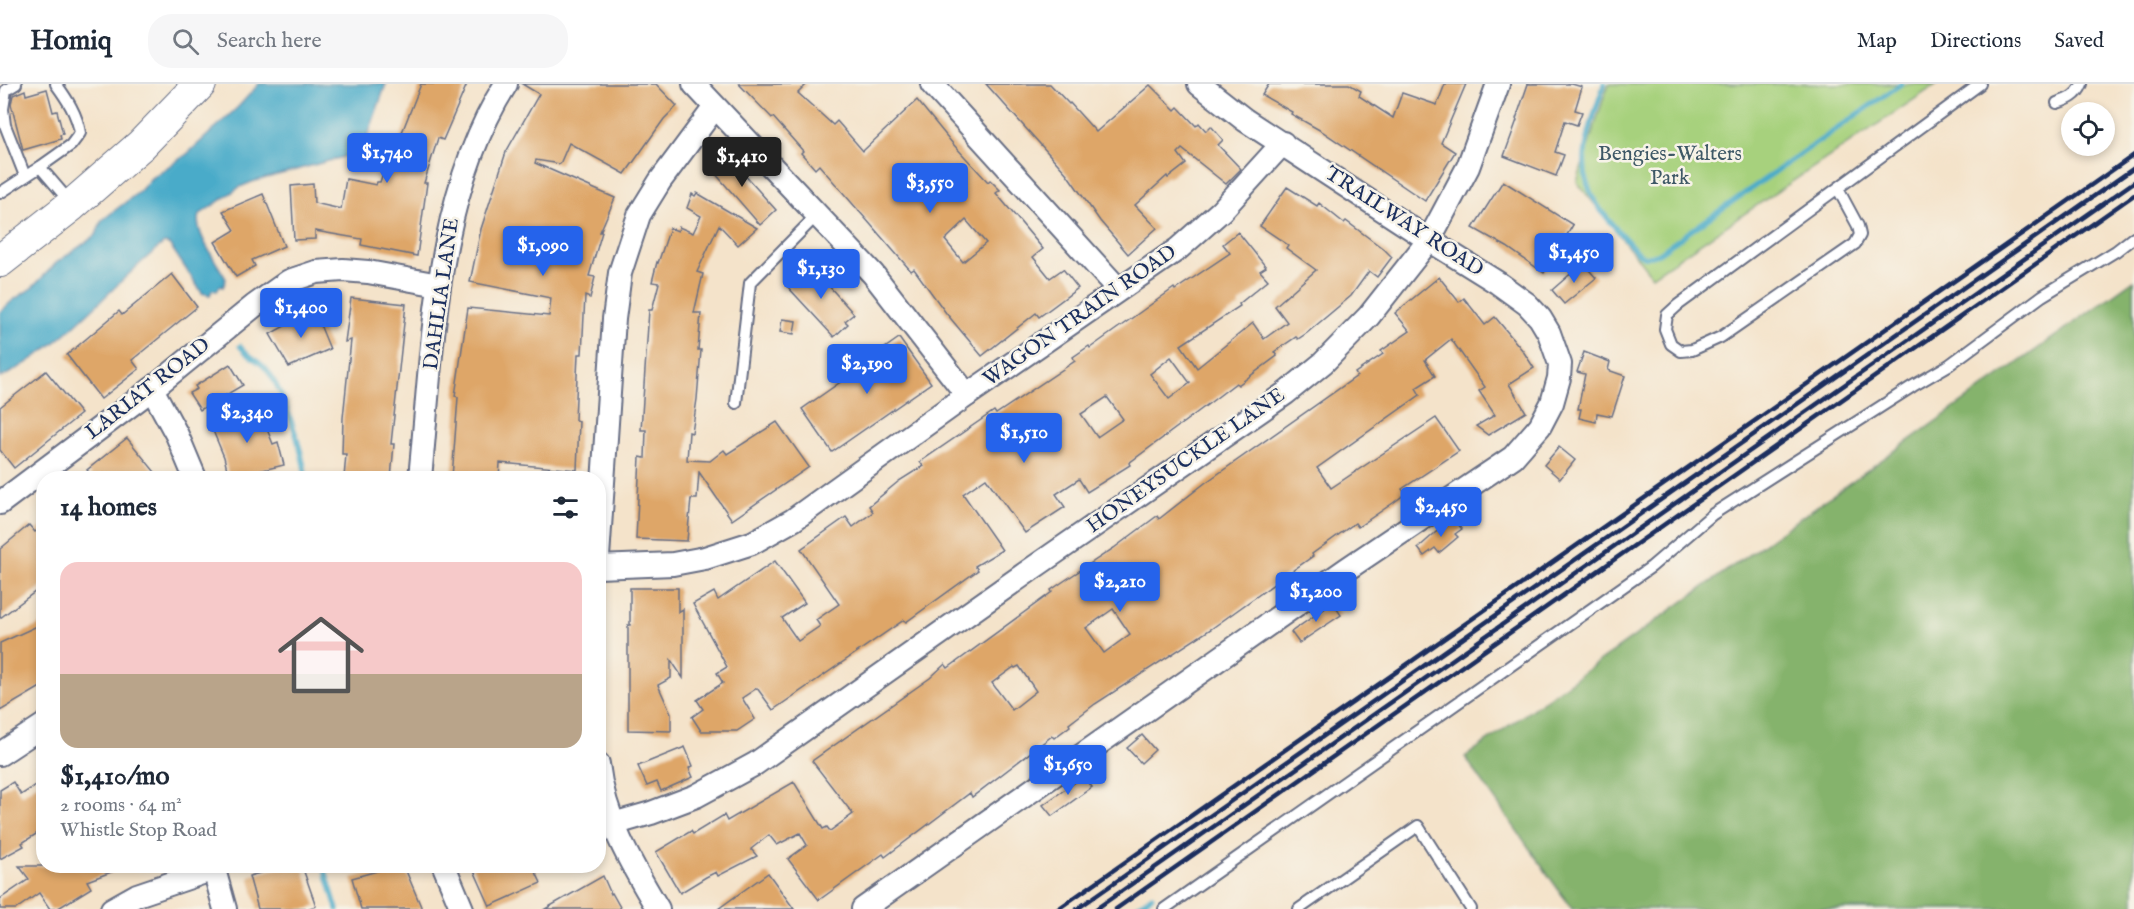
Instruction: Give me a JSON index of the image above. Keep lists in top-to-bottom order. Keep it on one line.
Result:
{"streets":{"street":["TRAILWAY ROAD","DAHLIA LANE","WAGON TRAIN ROAD","LARIAT ROAD","HONEYSUCKLE LANE"]},"crossings":[["TRAILWAY ROAD","WAGON TRAIN ROAD"],["TRAILWAY ROAD","HONEYSUCKLE LANE"],["DAHLIA LANE","LARIAT ROAD"]],"parks":["Bengies-Walters Park"],"page":{"header":"Homiq","search":"Search here","nav":["Map","Directions","Saved"],"price":["$1,740","$1,410","$3,550","$1,090","$1,450","$1,130","$1,400","$2,190","$2,340","$1,510","$2,450","$2,210","$1,200","$1,650"],"heading":"14 homes","list":[{"name":"$1,410/mo","note":"2 rooms · 64 m² · Whistle Stop Road"}]}}
